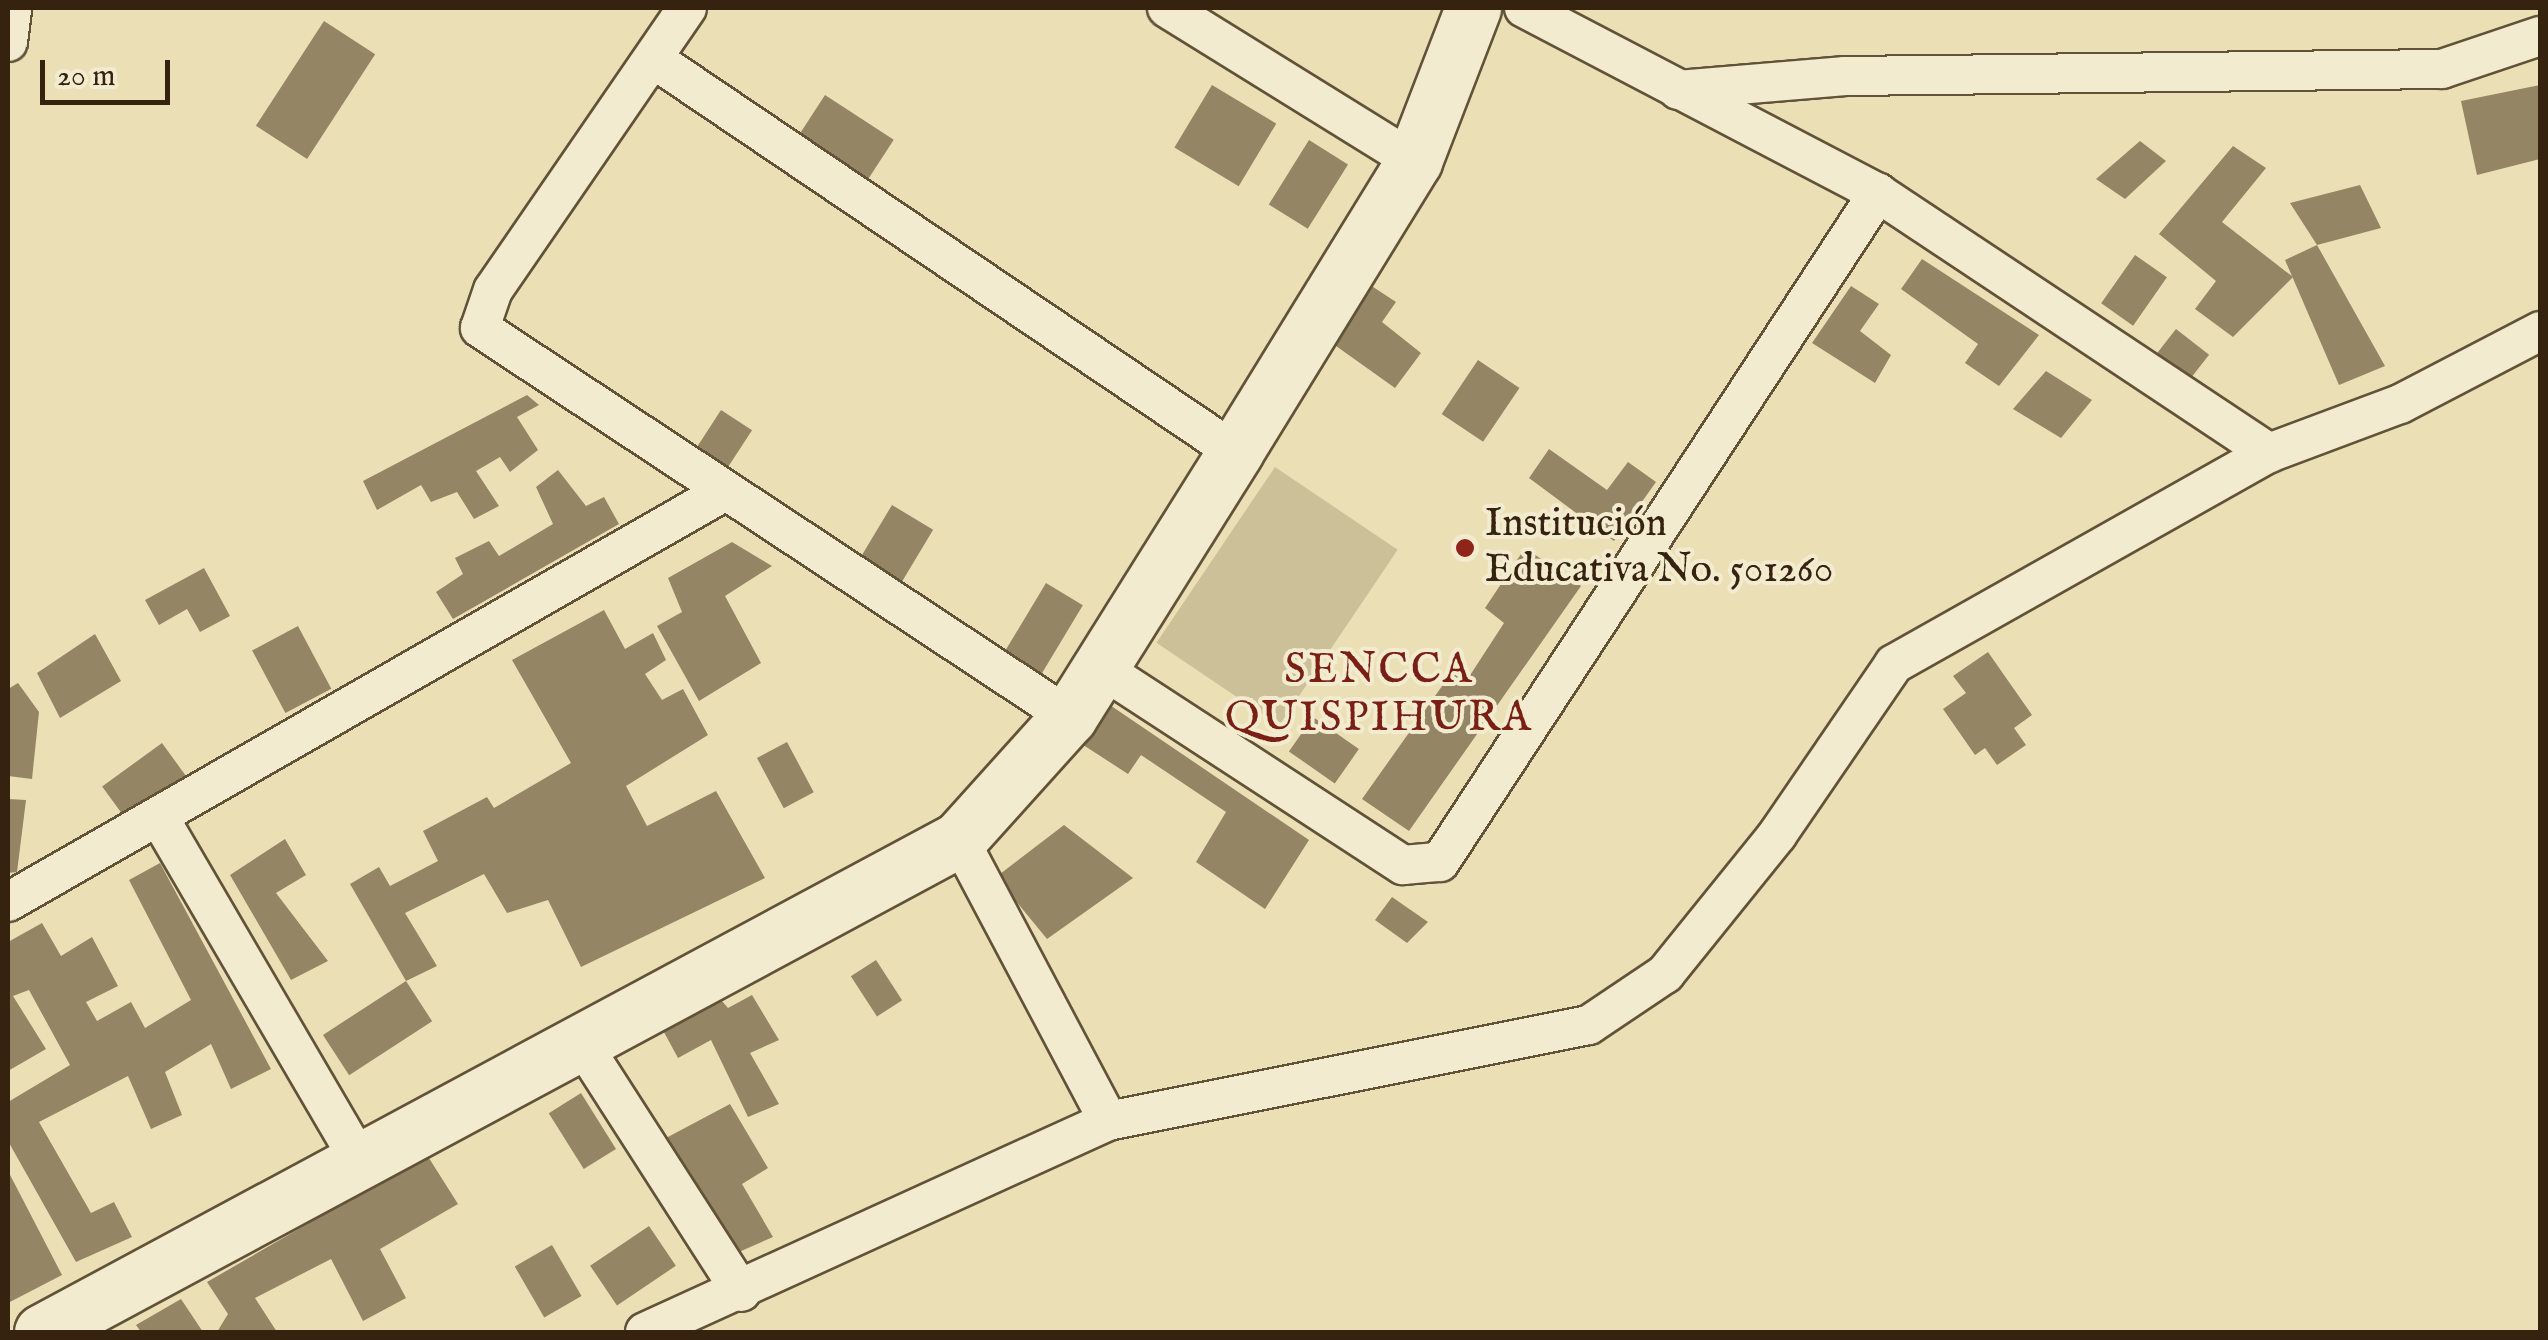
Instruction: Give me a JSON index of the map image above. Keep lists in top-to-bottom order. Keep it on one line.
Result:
{"districts":["SENCCA QUISPIHURA"],"places":["Institución Educativa No. 501260"],"scale_bar":"20 m"}
